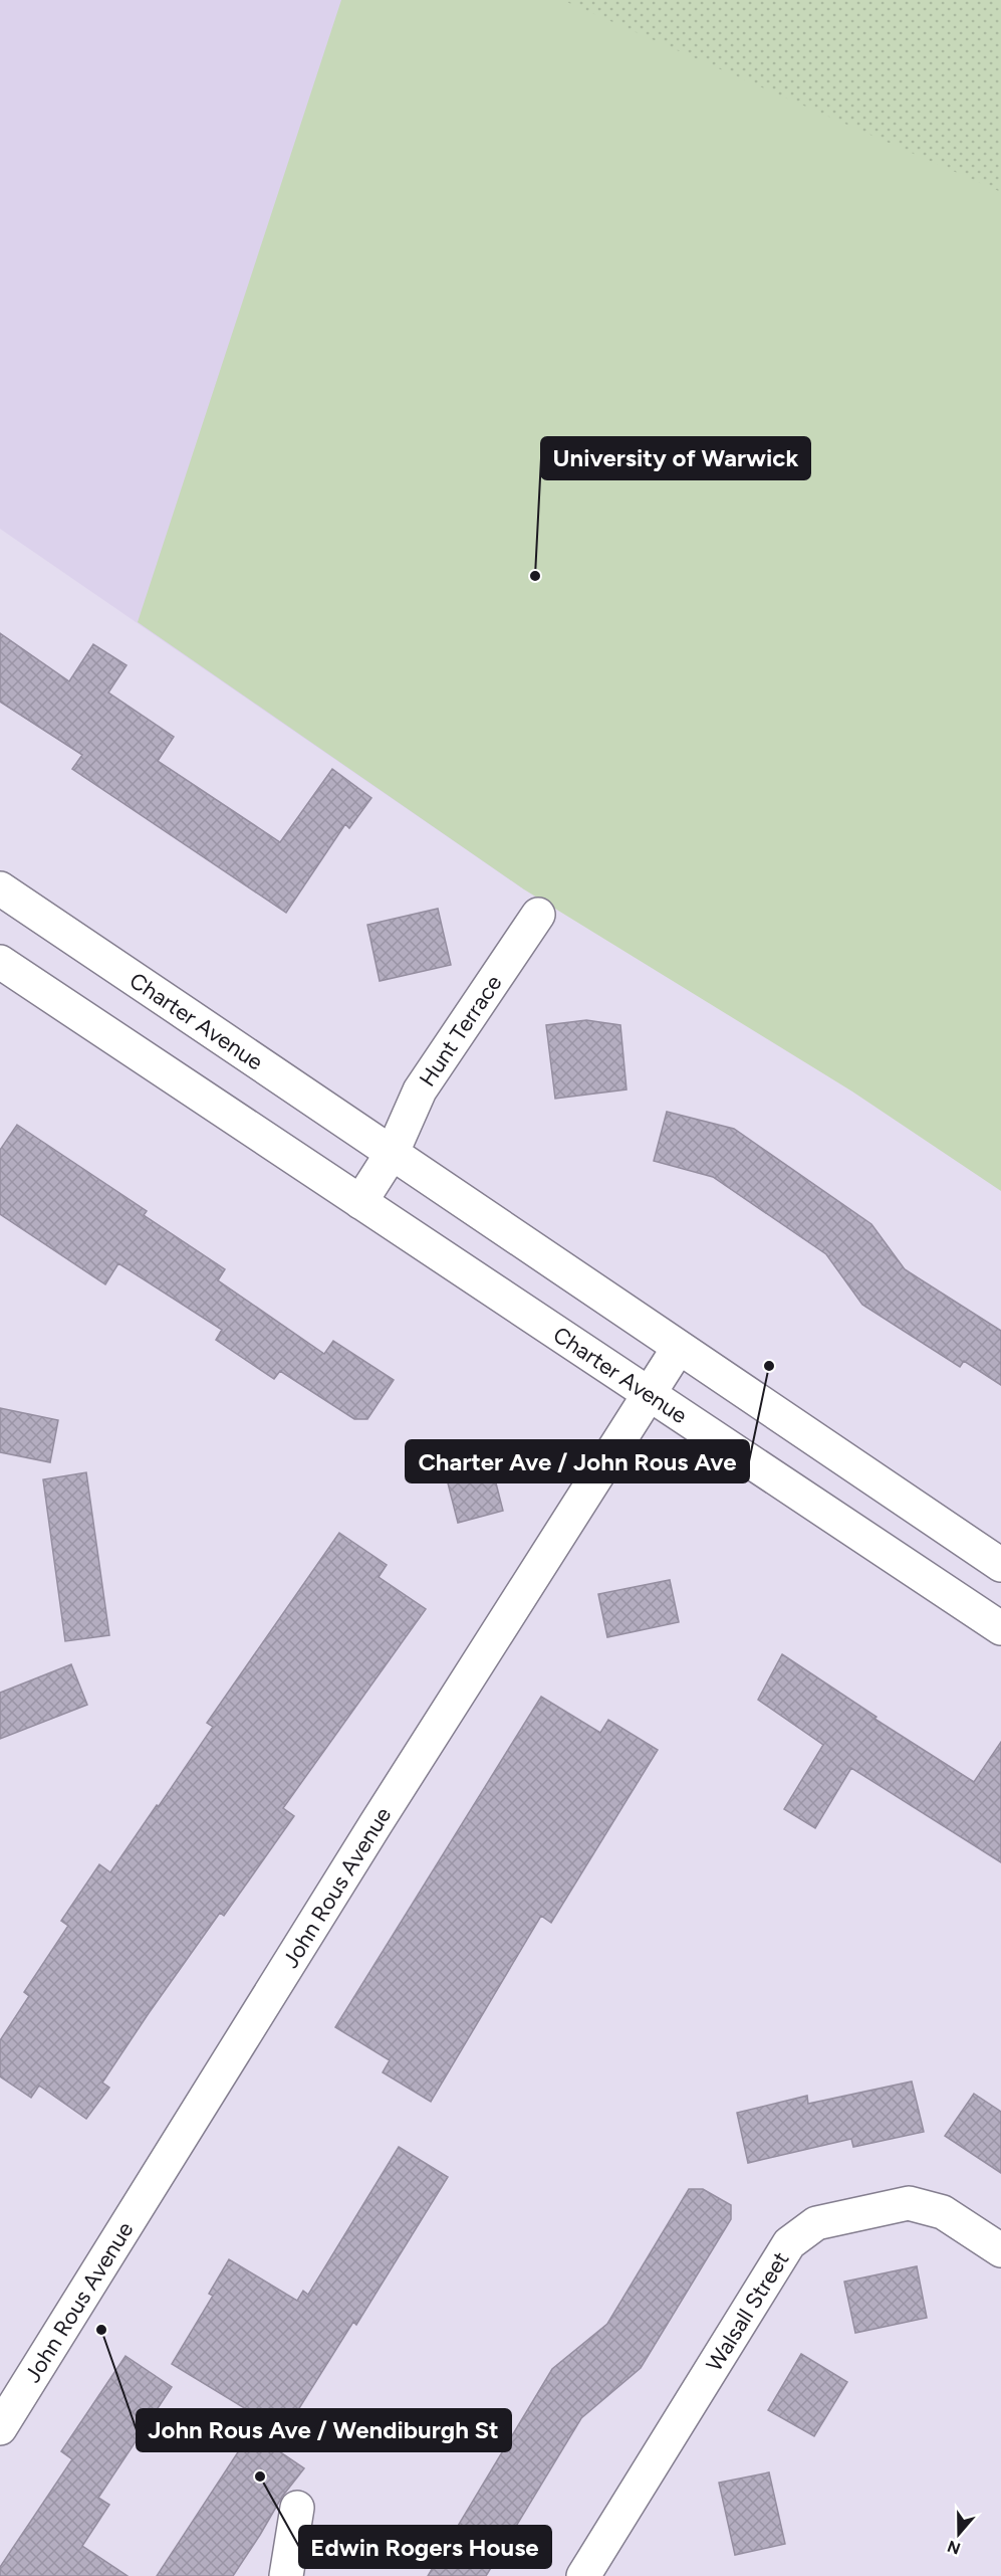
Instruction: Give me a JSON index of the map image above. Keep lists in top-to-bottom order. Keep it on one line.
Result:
{"streets":{"street":["Charter Avenue","Hunt Terrace","John Rous Avenue","Walsall Street"]},"crossings":[["Charter Avenue","Hunt Terrace"],["Charter Avenue","John Rous Avenue"]],"places":["University of Warwick","Charter Ave / John Rous Ave","John Rous Ave / Wendiburgh St","Edwin Rogers House"],"north":"bottom"}
